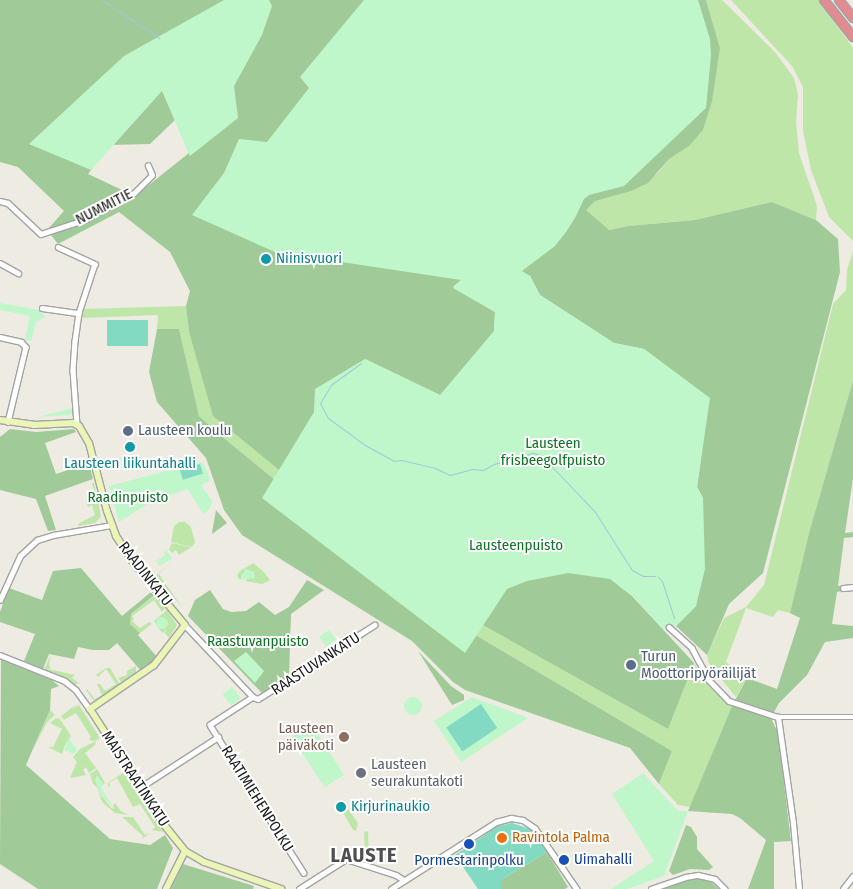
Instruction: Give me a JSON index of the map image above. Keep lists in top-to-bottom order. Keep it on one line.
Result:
{"streets":{"street":["NUMMITIE","RAADINKATU","RAASTUVANKATU","MAISTRAATINKATU","RAATIMIEHENPOLKU"]},"crossings":[["RAADINKATU","RAASTUVANKATU"],["RAASTUVANKATU","RAATIMIEHENPOLKU"]],"districts":["LAUSTE"],"parks":["Lausteen frisbeegolfpuisto","Raadinpuisto","Lausteenpuisto","Raastuvanpuisto"],"places":["Niinisvuori","Lausteen koulu","Lausteen liikuntahalli","Turun Moottoripyöräilijät","Lausteen päiväkoti","Lausteen seurakuntakoti","Kirjurinaukio","Ravintola Palma","Pormestarinpolku","Uimahalli"]}
